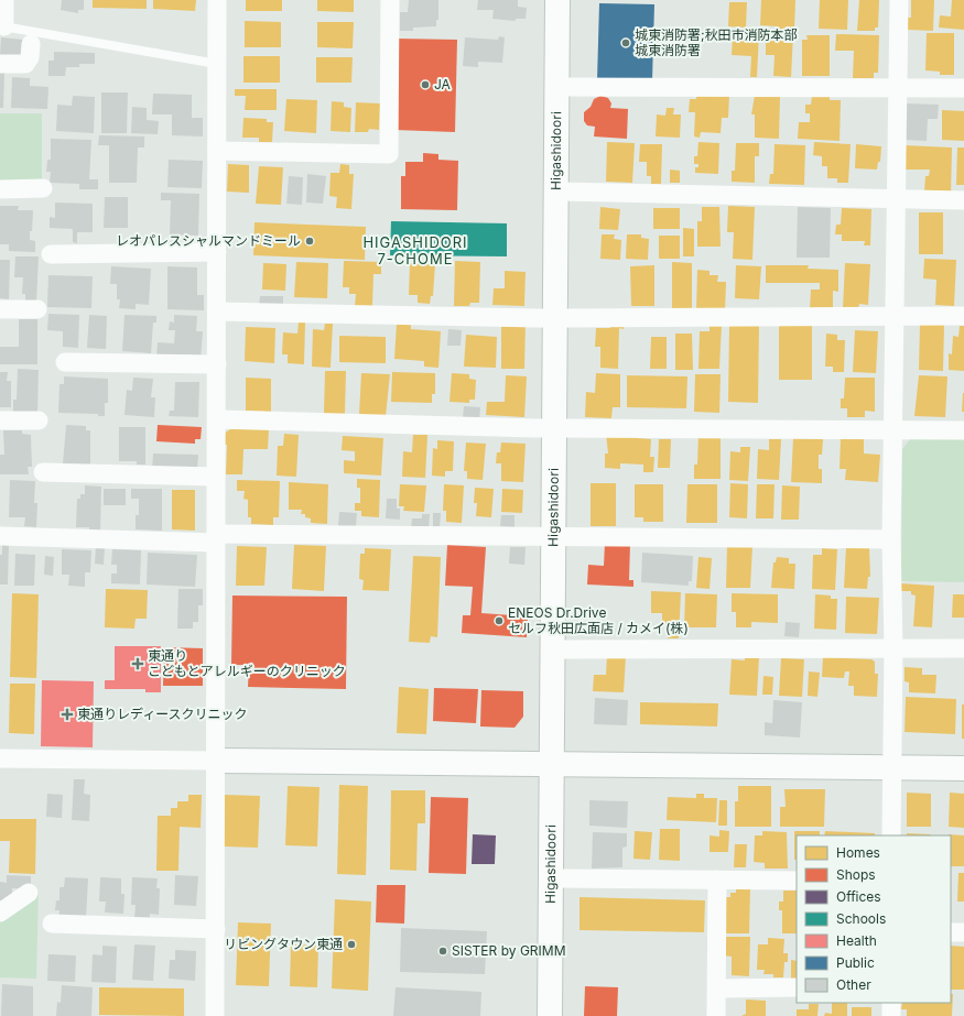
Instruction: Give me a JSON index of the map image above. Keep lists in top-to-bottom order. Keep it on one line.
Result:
{"streets":{"street":["Higashidoori"]},"districts":["HIGASHIDORI 7-CHOME"],"places":{"other":["城東消防署;秋田市消防本部 城東消防署","JA","レオパレスシャルマンドミール","ENEOS Dr.Drive セルフ秋田広面店 / カメイ(株)","リビングタウン東通","SISTER by GRIMM"],"health":["東通り こどもとアレルギーのクリニック","東通りレディースクリニック"]},"legend":["Homes","Shops","Offices","Schools","Health","Public","Other"]}
